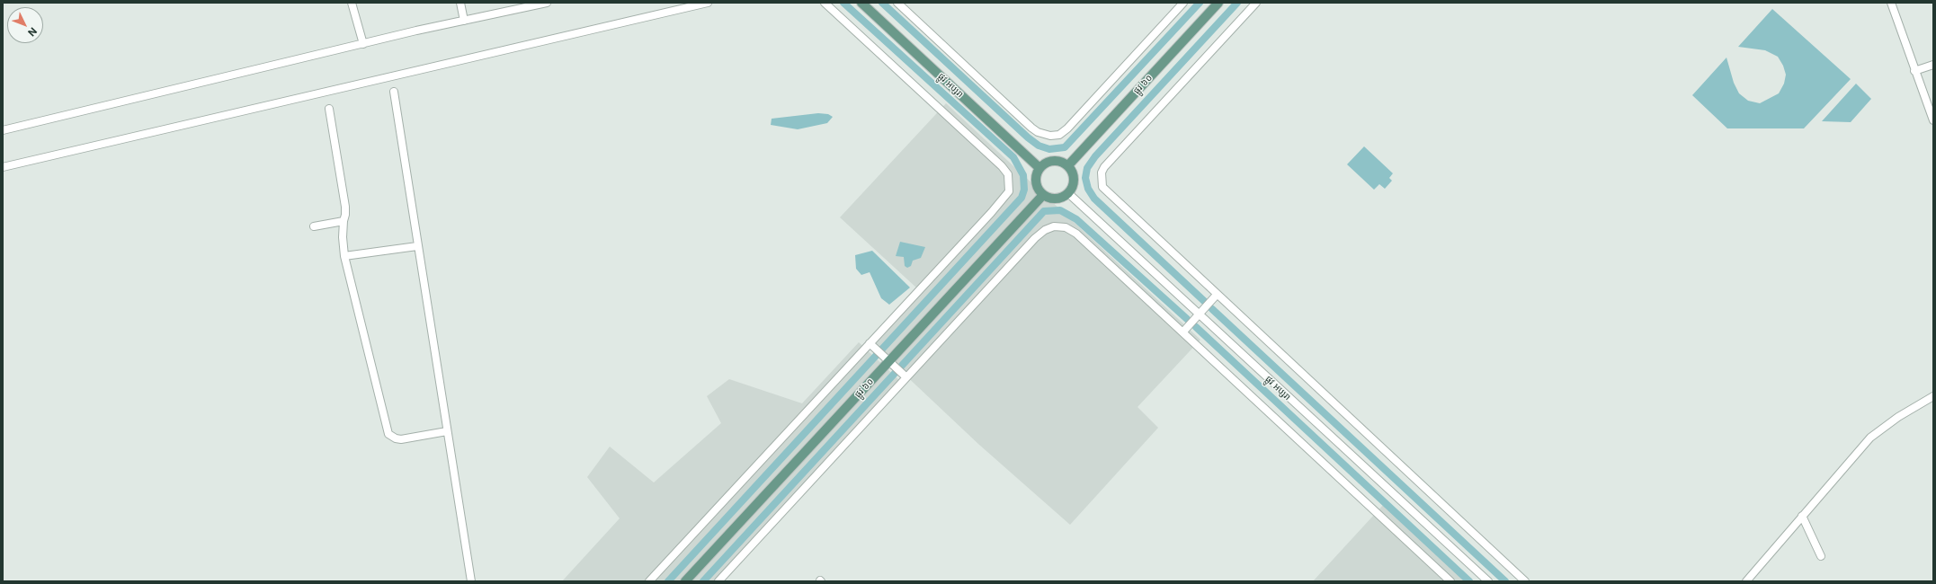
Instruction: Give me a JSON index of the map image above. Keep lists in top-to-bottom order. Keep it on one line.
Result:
{"streets":{"main road":["ផ្លូវ ៦០","ផ្លូវ អប្សរា"]},"crossings":[["ផ្លូវ ៦០","ផ្លូវ អប្សរា"]],"north":"bottom right"}
